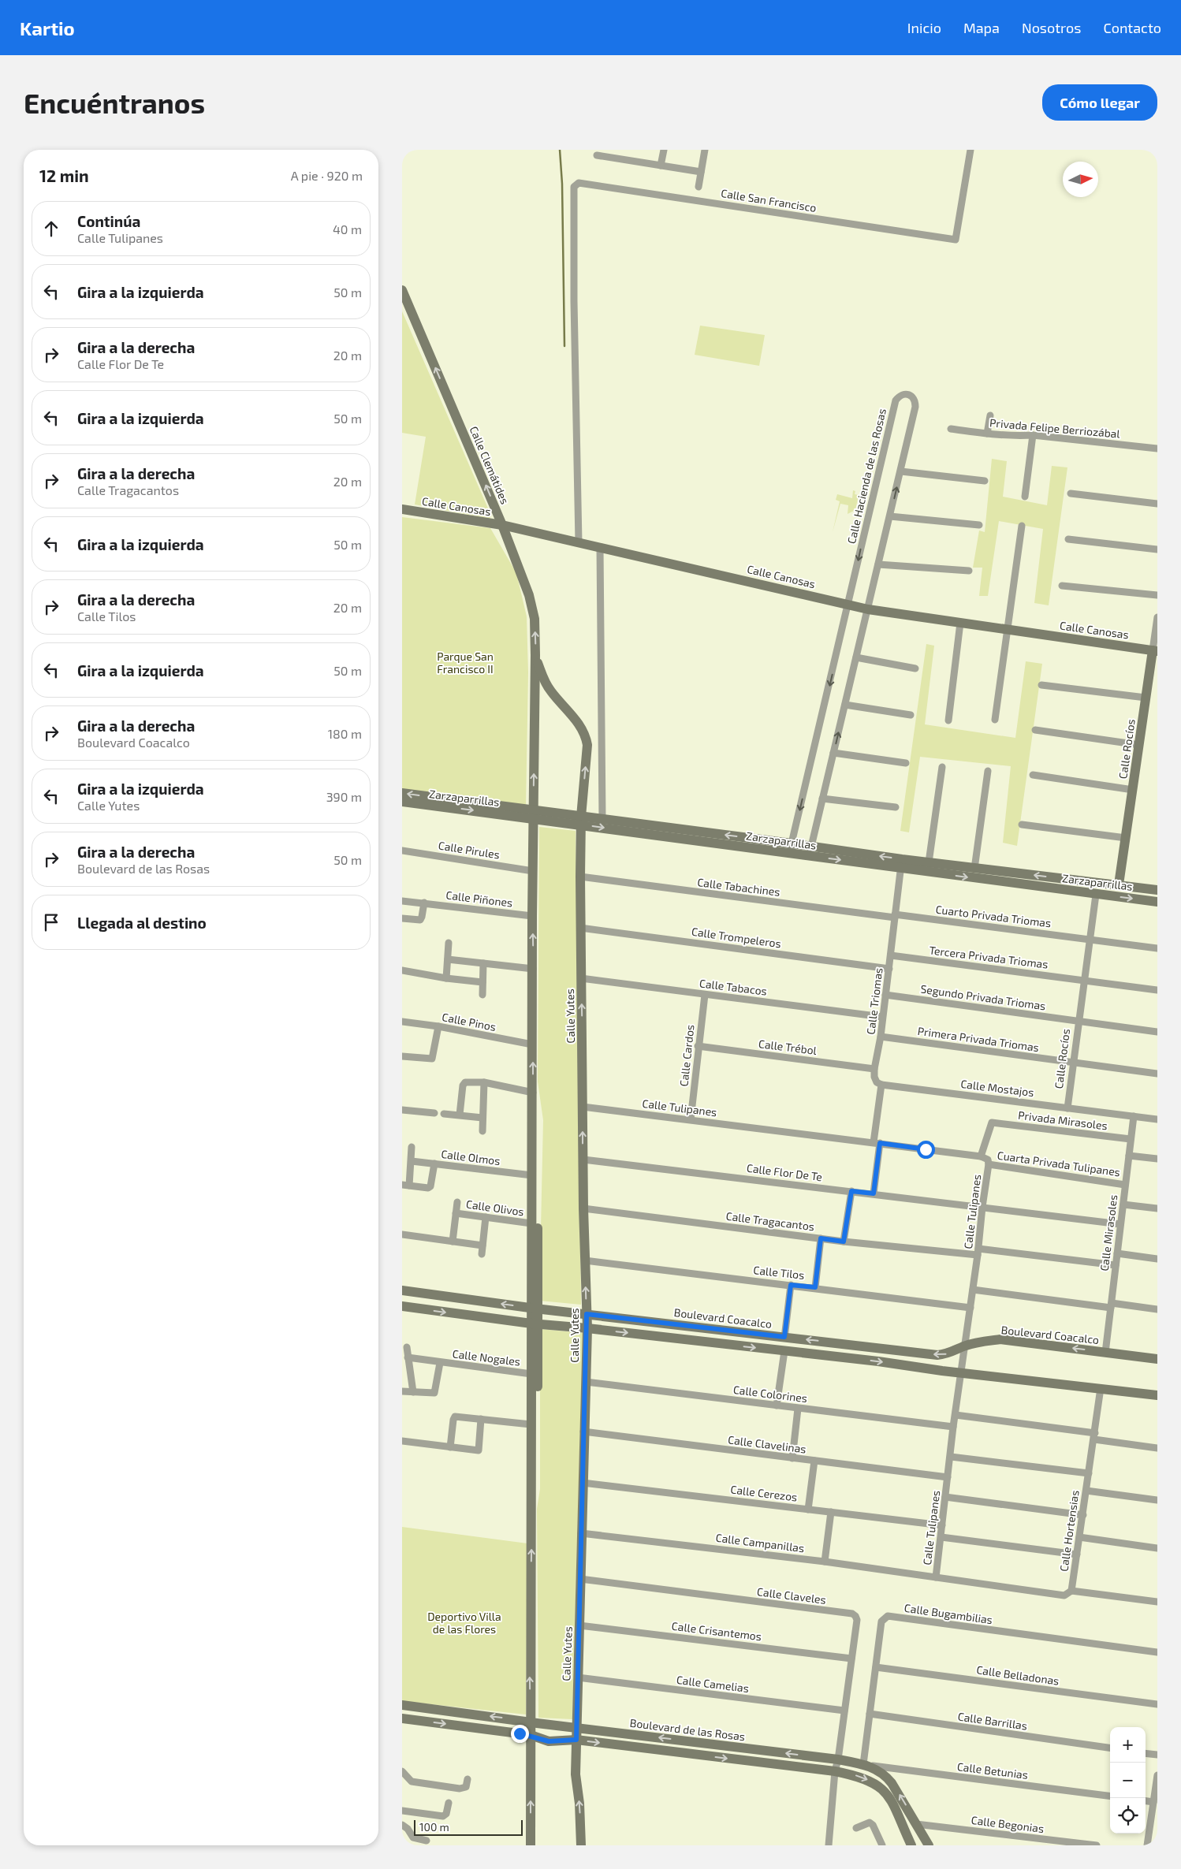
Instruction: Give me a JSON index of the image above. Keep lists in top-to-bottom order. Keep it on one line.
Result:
{"streets":{"main road":["Calle Clemátides","Calle Canosas","Calle Rocíos","Zarzaparrillas","Calle Yutes","Boulevard Coacalco","Boulevard de las Rosas"],"street":["Calle San Francisco","Privada Felipe Berriozábal","Calle Hacienda de las Rosas","Calle Pirules","Calle Tabachines","Calle Piñones","Cuarto Privada Triomas","Calle Trompeleros","Tercera Privada Triomas","Calle Tabacos","Segundo Privada Triomas","Calle Triomas","Calle Pinos","Primera Privada Triomas","Calle Trébol","Calle Cardos","Calle Mostajos","Calle Tulipanes","Privada Mirasoles","Calle Olmos","Cuarta Privada Tulipanes","Calle Flor De Te","Calle Olivos","Calle Tragacantos","Calle Mirasoles","Calle Tilos","Calle Nogales","Calle Colorines","Calle Clavelinas","Calle Cerezos","Calle Hortensias","Calle Campanillas","Calle Claveles","Calle Bugambilias","Calle Crisantemos","Calle Belladonas","Calle Camelias","Calle Barrillas","Calle Betunias","Calle Begonias"]},"crossings":[["Calle San Francisco","Calle Canosas"],["Calle Clemátides","Calle Canosas"],["Calle Clemátides","Zarzaparrillas"],["Calle Clemátides","Calle Yutes"],["Calle Hacienda de las Rosas","Calle Canosas"],["Calle Hacienda de las Rosas","Zarzaparrillas"],["Calle Canosas","Calle Rocíos"],["Calle Rocíos","Zarzaparrillas"],["Calle Rocíos","Cuarto Privada Triomas"],["Calle Rocíos","Tercera Privada Triomas"],["Calle Rocíos","Segundo Privada Triomas"],["Calle Rocíos","Primera Privada Triomas"],["Calle Rocíos","Calle Mostajos"],["Zarzaparrillas","Calle Triomas"],["Zarzaparrillas","Calle Yutes"],["Calle Tabachines","Cuarto Privada Triomas"],["Calle Tabachines","Calle Triomas"],["Calle Tabachines","Calle Yutes"],["Cuarto Privada Triomas","Calle Triomas"],["Calle Trompeleros","Calle Triomas"],["Calle Trompeleros","Calle Yutes"],["Tercera Privada Triomas","Calle Triomas"],["Calle Tabacos","Calle Triomas"],["Calle Tabacos","Calle Yutes"],["Calle Tabacos","Calle Cardos"],["Segundo Privada Triomas","Calle Triomas"],["Calle Triomas","Primera Privada Triomas"],["Calle Triomas","Calle Trébol"],["Calle Yutes","Calle Tulipanes"],["Calle Yutes","Calle Flor De Te"],["Calle Yutes","Calle Tragacantos"],["Calle Yutes","Calle Tilos"],["Calle Yutes","Boulevard Coacalco"],["Calle Yutes","Calle Colorines"],["Calle Yutes","Calle Clavelinas"],["Calle Yutes","Calle Cerezos"],["Calle Yutes","Calle Campanillas"],["Calle Yutes","Calle Claveles"],["Calle Yutes","Calle Crisantemos"],["Calle Yutes","Calle Camelias"],["Calle Yutes","Boulevard de las Rosas"],["Calle Trébol","Calle Cardos"],["Calle Cardos","Calle Tulipanes"],["Calle Mostajos","Calle Mirasoles"],["Calle Tulipanes","Privada Mirasoles"],["Calle Tulipanes","Cuarta Privada Tulipanes"],["Calle Tulipanes","Calle Flor De Te"],["Calle Tulipanes","Calle Tragacantos"],["Calle Tulipanes","Calle Tilos"],["Calle Tulipanes","Boulevard Coacalco"],["Calle Tulipanes","Calle Colorines"],["Calle Tulipanes","Calle Clavelinas"],["Calle Tulipanes","Calle Cerezos"],["Calle Tulipanes","Calle Campanillas"],["Privada Mirasoles","Calle Mirasoles"],["Cuarta Privada Tulipanes","Calle Mirasoles"],["Calle Flor De Te","Calle Mirasoles"],["Calle Tragacantos","Calle Mirasoles"],["Calle Mirasoles","Boulevard Coacalco"],["Calle Hortensias","Calle Campanillas"],["Calle Claveles","Calle Crisantemos"],["Calle Claveles","Calle Camelias"],["Calle Claveles","Boulevard de las Rosas"],["Calle Bugambilias","Calle Belladonas"],["Calle Bugambilias","Calle Barrillas"],["Calle Bugambilias","Boulevard de las Rosas"],["Calle Bugambilias","Calle Betunias"],["Boulevard de las Rosas","Calle Betunias"],["Boulevard de las Rosas","Calle Begonias"]],"one_way":["Calle Clemátides"],"parks":["Parque San Francisco II","Deportivo Villa de las Flores"],"scale_bar":"100 m","north":"right","page":{"header":"Kartio","nav":["Inicio","Mapa","Nosotros","Contacto"],"buttons":"Cómo llegar","title":"Encuéntranos","heading":["12 min","A pie · 920 m"],"list":[["Continúa","Calle Tulipanes","40 m"],["Gira a la izquierda","50 m"],["Gira a la derecha","Calle Flor De Te","20 m"],["Gira a la izquierda","50 m"],["Gira a la derecha","Calle Tragacantos","20 m"],["Gira a la izquierda","50 m"],["Gira a la derecha","Calle Tilos","20 m"],["Gira a la izquierda","50 m"],["Gira a la derecha","Boulevard Coacalco","180 m"],["Gira a la izquierda","Calle Yutes","390 m"],["Gira a la derecha","Boulevard de las Rosas","50 m"],"Llegada al destino"],"map_buttons":["+","−"],"scale":"100 m"}}
